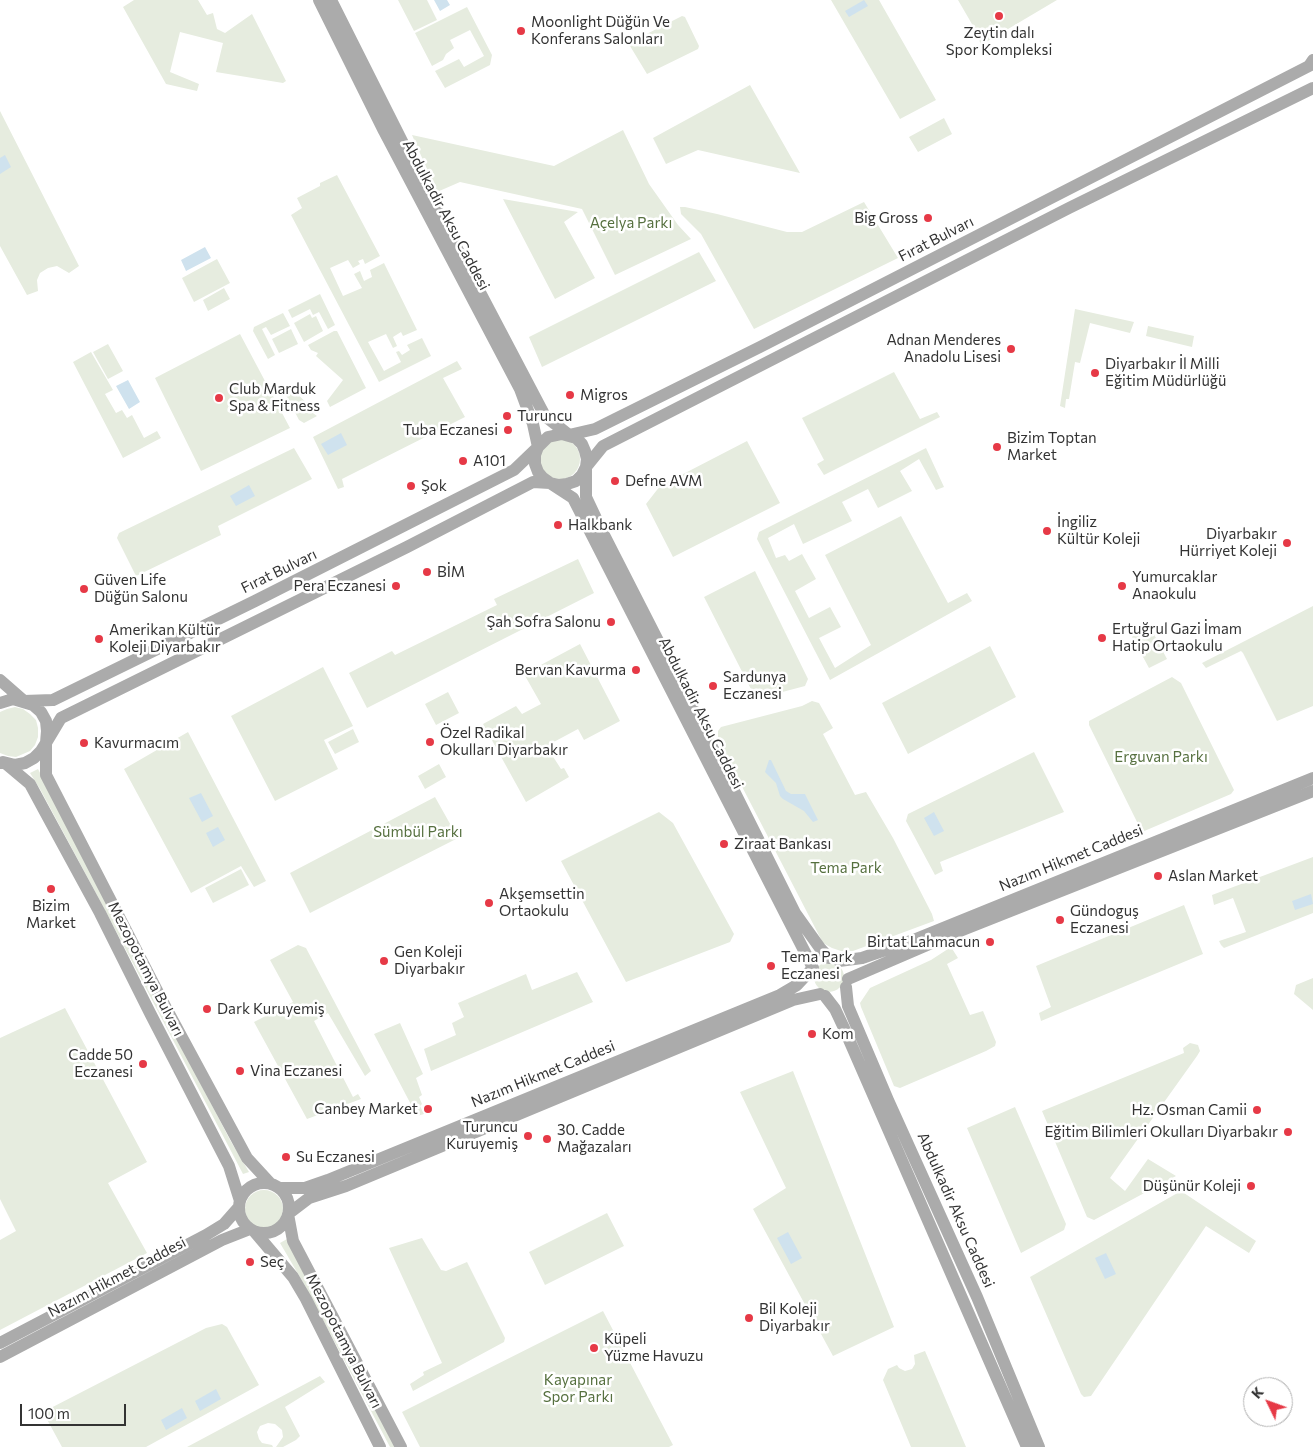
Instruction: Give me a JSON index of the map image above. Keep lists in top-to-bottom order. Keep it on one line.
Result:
{"streets":{"main road":["Abdulkadir Aksu Caddesi","Fırat Bulvarı","Nazım Hikmet Caddesi","Mezopotamya Bulvarı"]},"crossings":[["Abdulkadir Aksu Caddesi","Fırat Bulvarı"],["Abdulkadir Aksu Caddesi","Nazım Hikmet Caddesi"],["Fırat Bulvarı","Mezopotamya Bulvarı"],["Nazım Hikmet Caddesi","Mezopotamya Bulvarı"]],"parks":["Açelya Parkı","Erguvan Parkı","Sümbül Parkı","Tema Park","Kayapınar Spor Parkı"],"places":["Zeytin dalı Spor Kompleksi","Moonlight Düğün Ve Konferans Salonları","Big Gross","Adnan Menderes Anadolu Lisesi","Diyarbakır İl Milli Eğitim Müdürlüğü","Migros","Club Marduk Spa & Fitness","Turuncu","Tuba Eczanesi","Bizim Toptan Market","A101","Defne AVM","Şok","Halkbank","İngiliz Kültür Koleji","Diyarbakır Hürriyet Koleji","BİM","Pera Eczanesi","Yumurcaklar Anaokulu","Güven Life Düğün Salonu","Şah Sofra Salonu","Ertuğrul Gazi İmam Hatip Ortaokulu","Amerikan Kültür Koleji Diyarbakır","Bervan Kavurma","Sardunya Eczanesi","Özel Radikal Okulları Diyarbakır","Kavurmacım","Ziraat Bankası","Aslan Market","Bizim Market","Akşemsettin Ortaokulu","Gündoguş Eczanesi","Birtat Lahmacun","Gen Koleji Diyarbakır","Tema Park Eczanesi","Dark Kuruyemiş","Kom","Cadde 50 Eczanesi","Vina Eczanesi","Canbey Market","Hz. Osman Camii","Eğitim Bilimleri Okulları Diyarbakır","Turuncu Kuruyemiş","30. Cadde Mağazaları","Su Eczanesi","Düşünür Koleji","Seç","Bil Koleji Diyarbakır","Küpeli Yüzme Havuzu"],"scale_bar":"100 m","north":"top left"}
